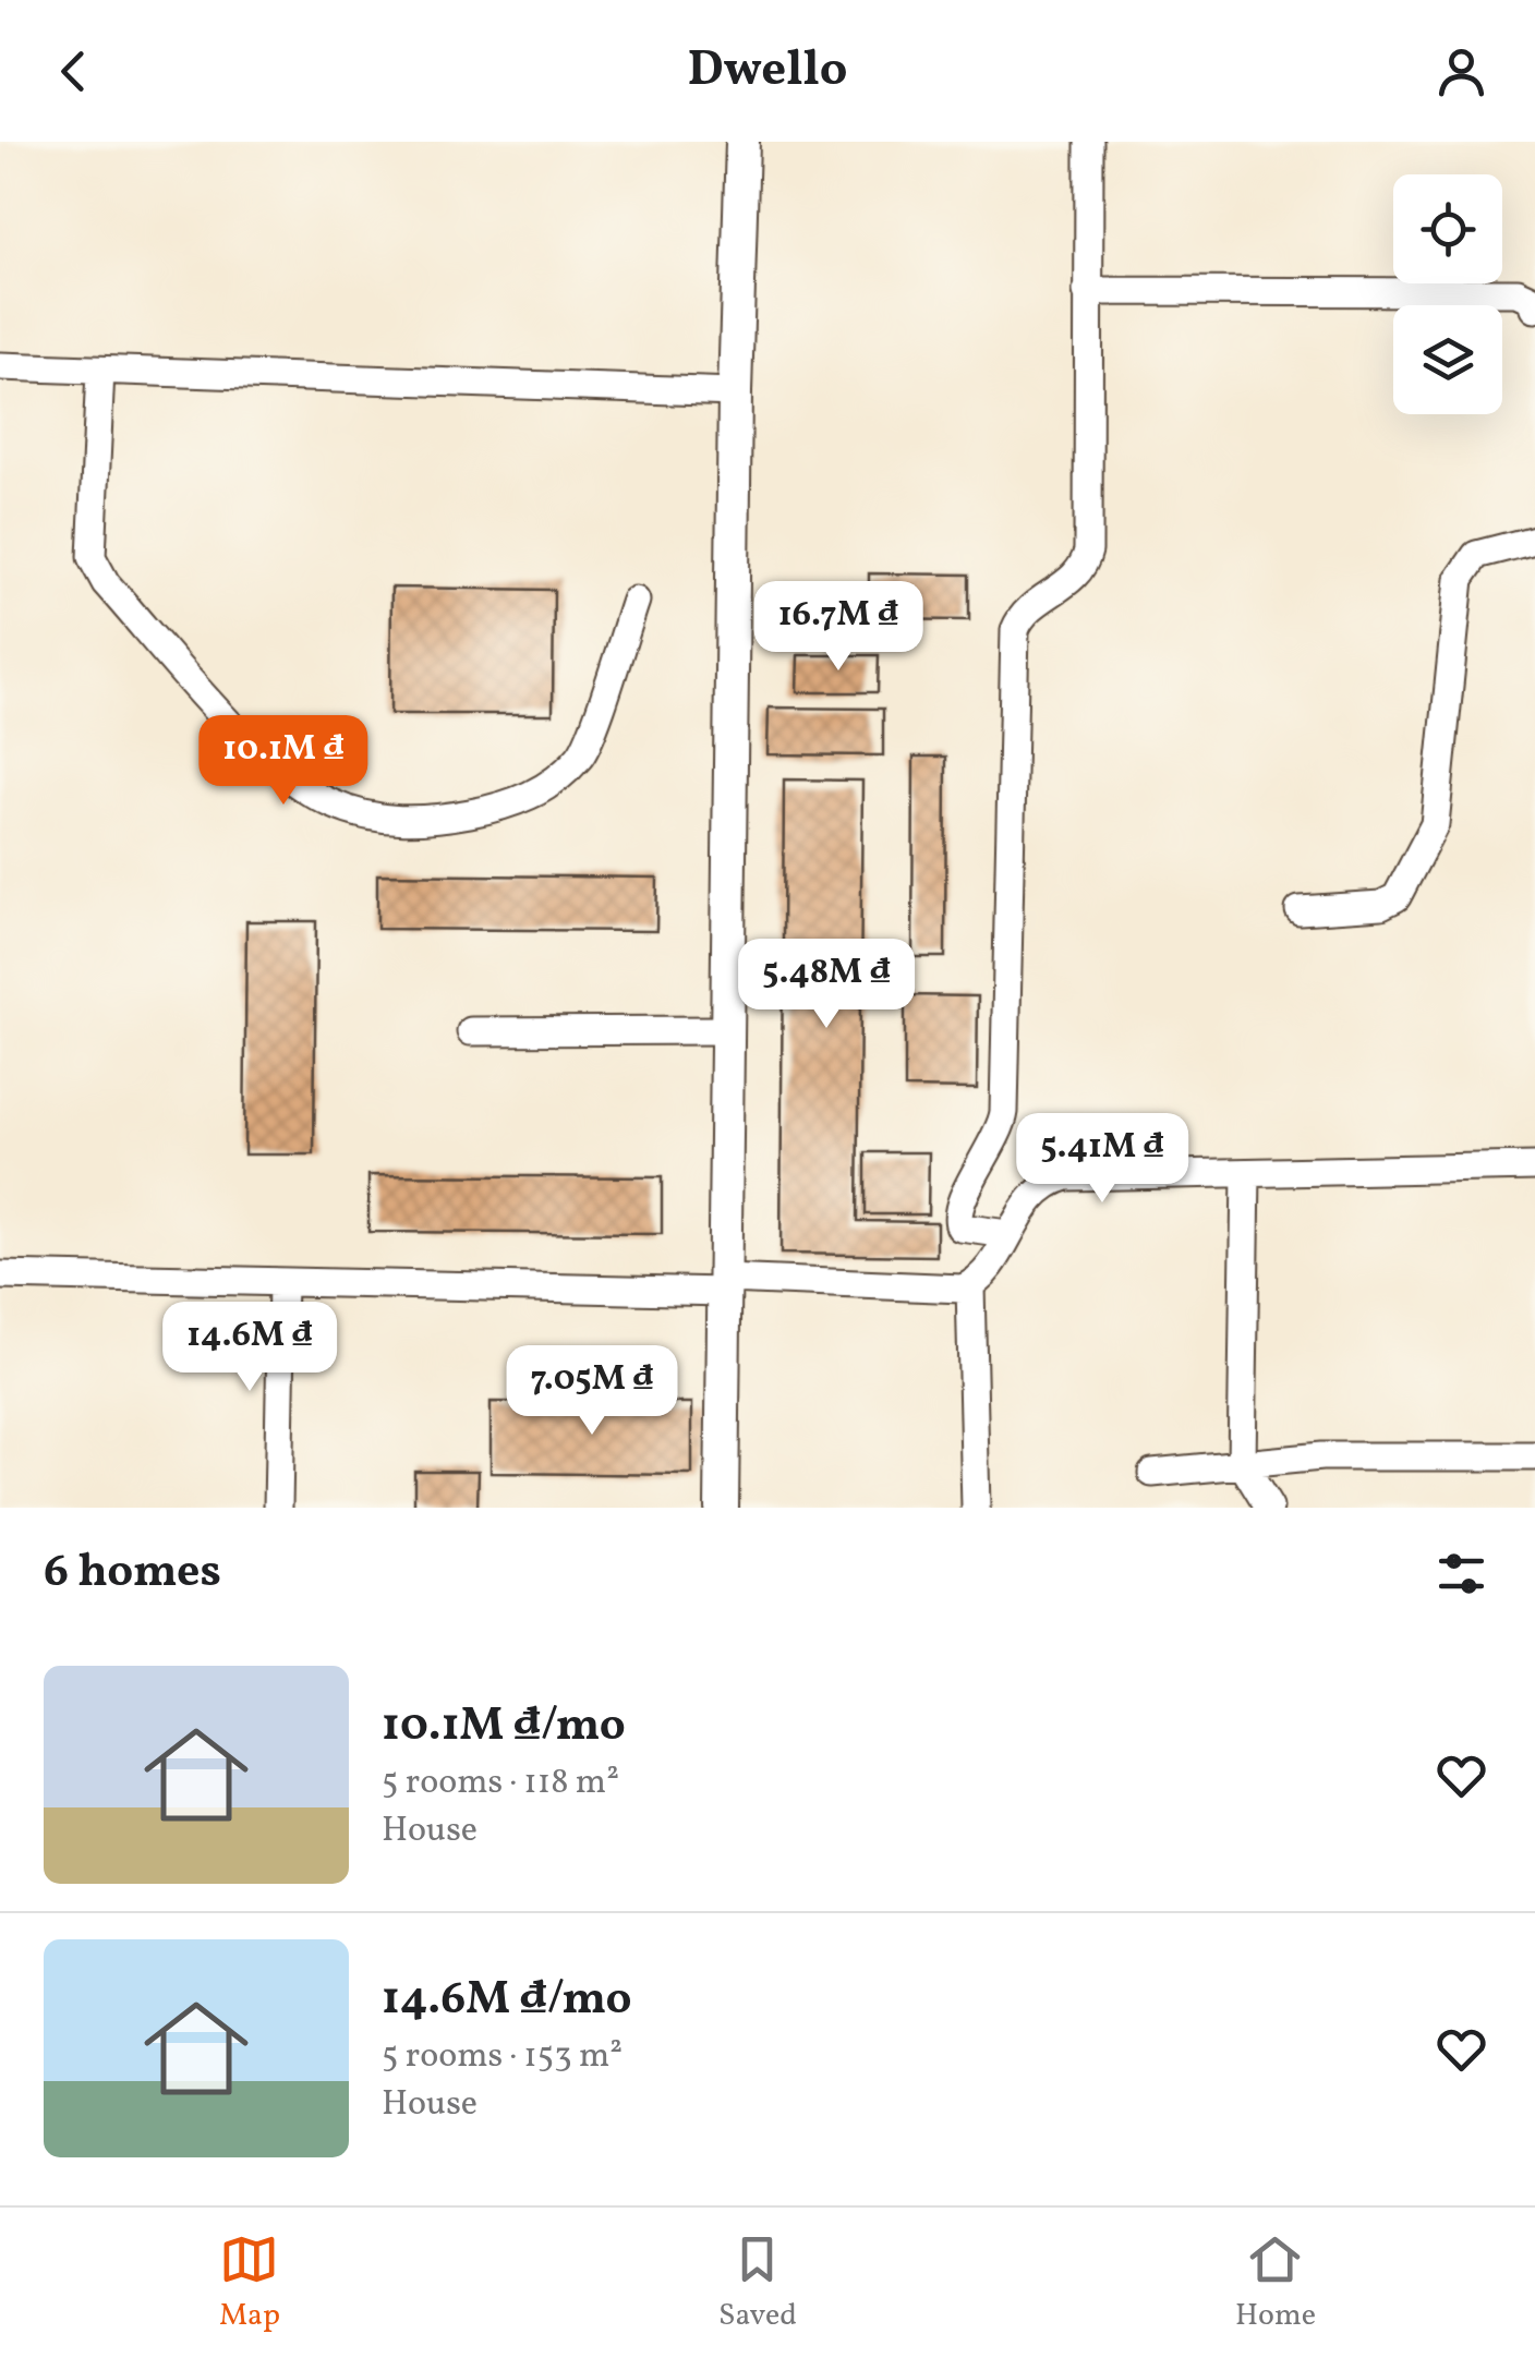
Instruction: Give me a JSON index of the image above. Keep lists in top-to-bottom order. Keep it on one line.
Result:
{"page":{"header":"Dwello","price":["16.7M ₫","10.1M ₫","5.48M ₫","5.41M ₫","14.6M ₫","7.05M ₫"],"heading":"6 homes","list":[{"name":"10.1M ₫/mo","note":"5 rooms · 118 m² · House"},{"name":"14.6M ₫/mo","note":"5 rooms · 153 m² · House"}],"tabs":["Map","Saved","Home"]}}
